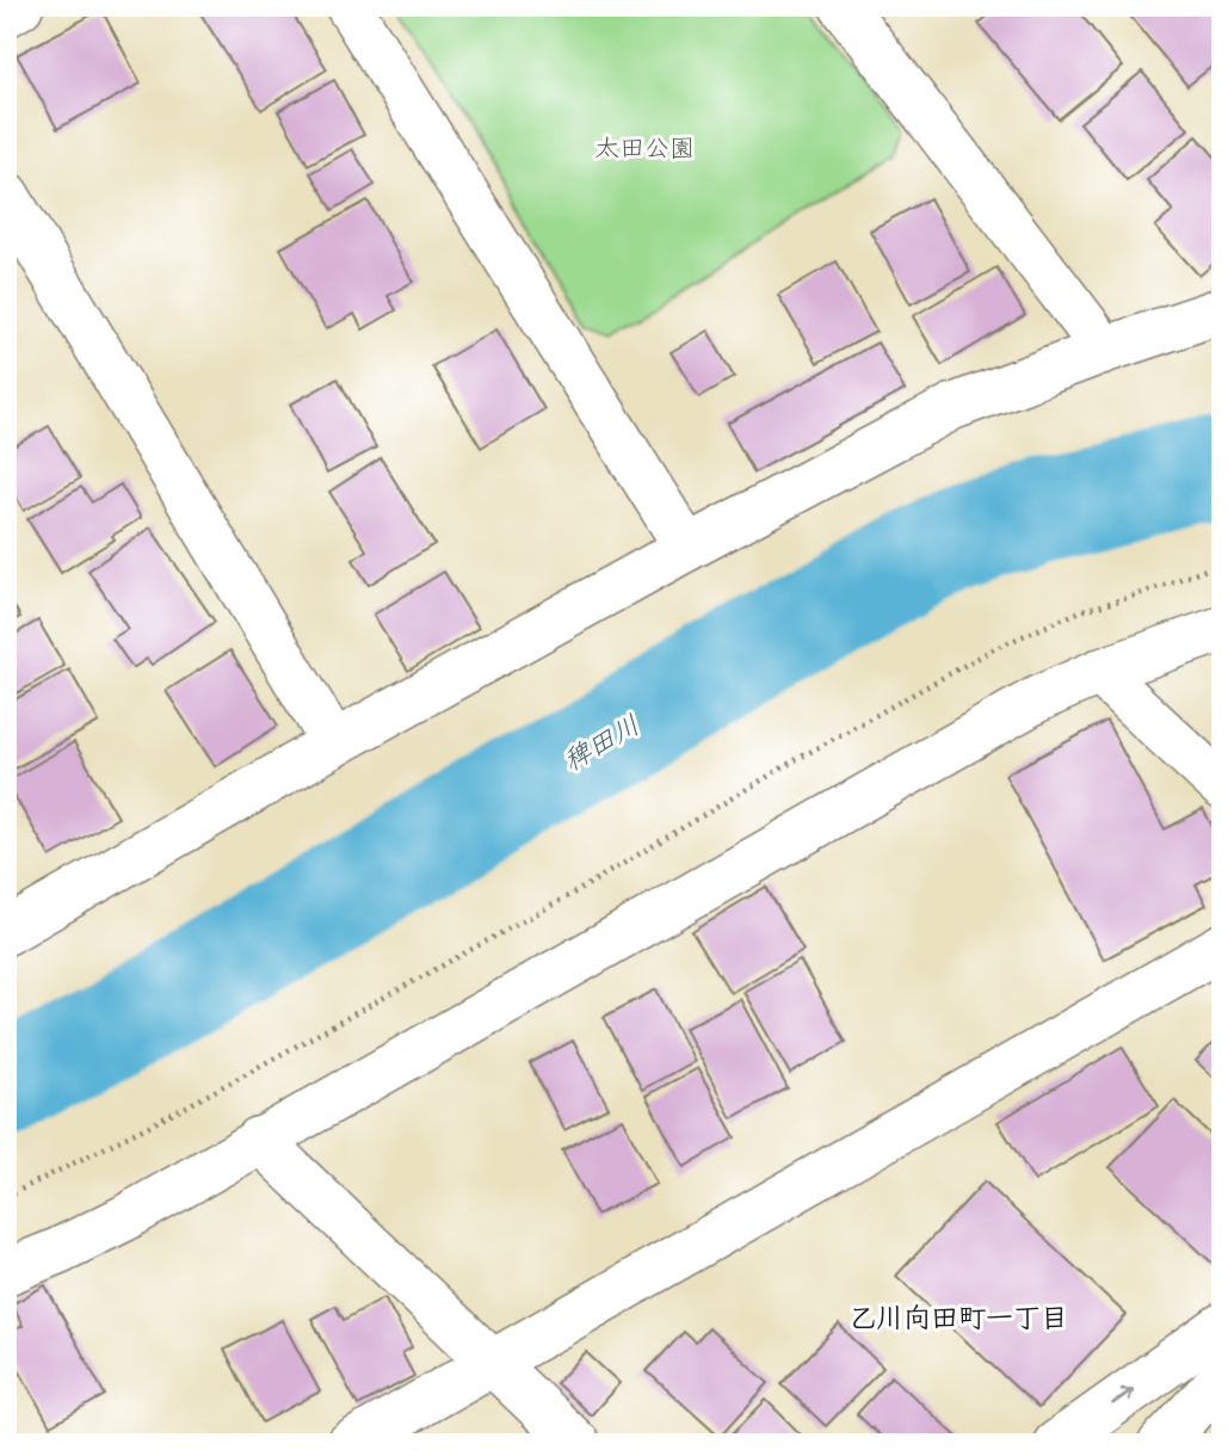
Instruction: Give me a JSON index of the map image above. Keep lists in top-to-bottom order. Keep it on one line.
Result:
{"districts":["乙川向田町一丁目"],"water":["稗田川"],"parks":["太田公園"]}
